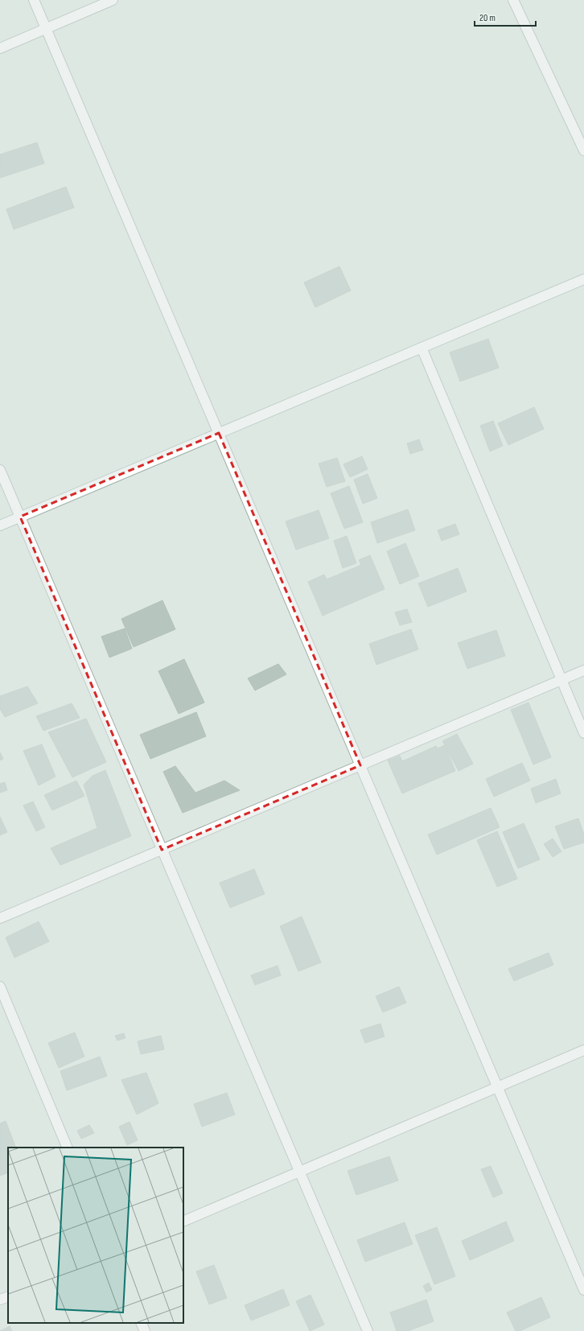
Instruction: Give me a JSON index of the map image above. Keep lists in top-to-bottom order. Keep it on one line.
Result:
{"scale_bar":"20 m"}
